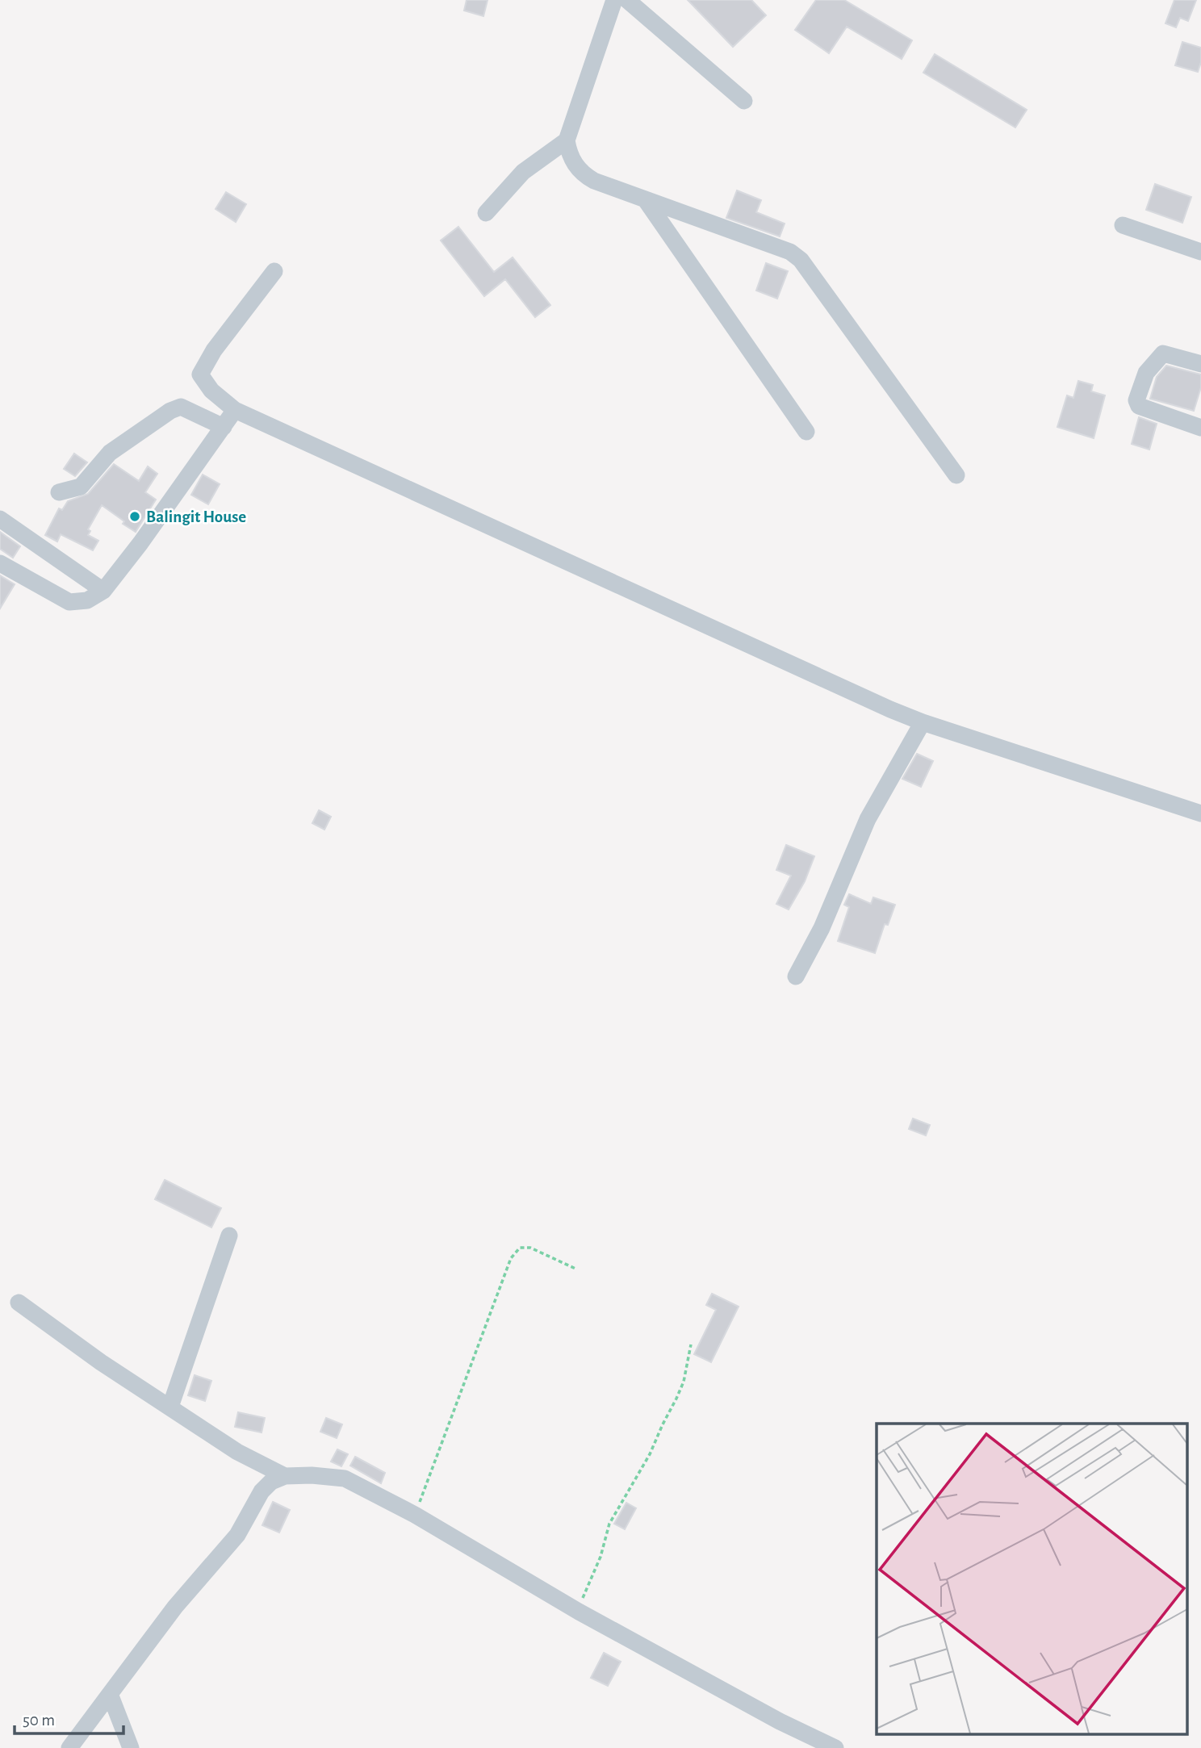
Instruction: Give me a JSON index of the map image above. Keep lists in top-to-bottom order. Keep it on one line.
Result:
{"places":["Balingit House"],"scale_bar":"50 m"}
